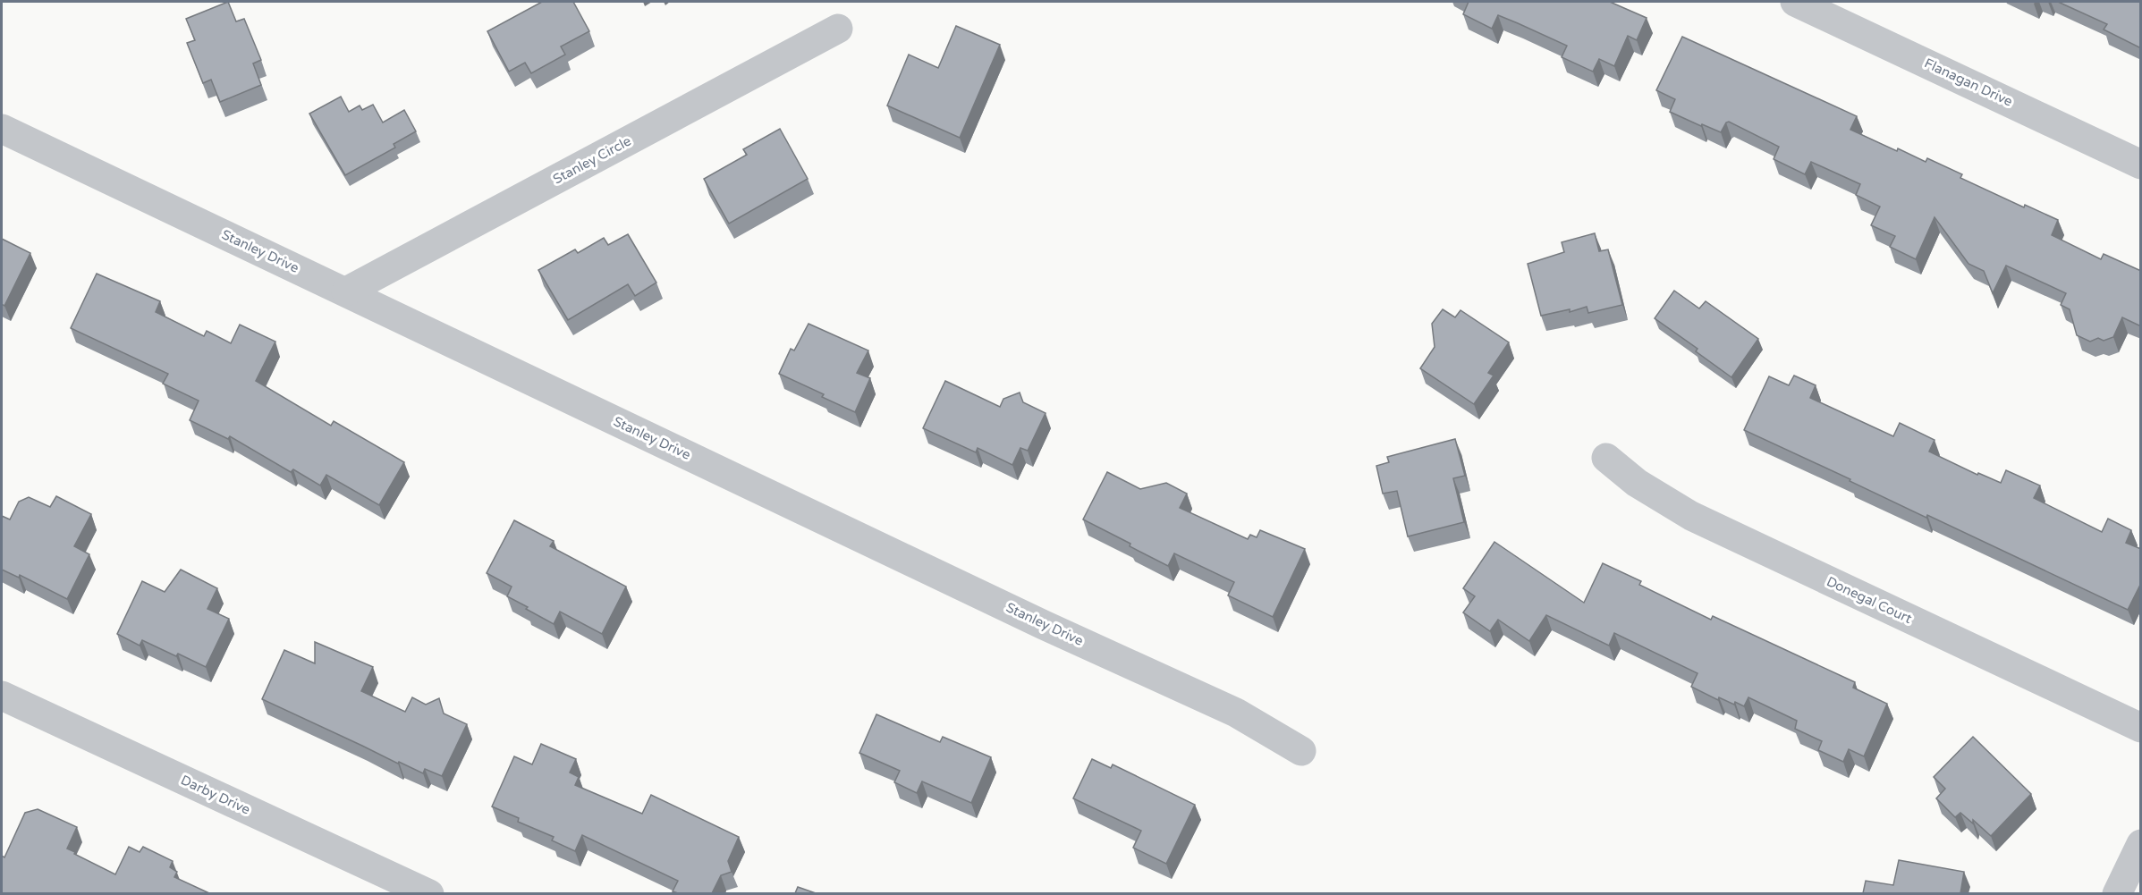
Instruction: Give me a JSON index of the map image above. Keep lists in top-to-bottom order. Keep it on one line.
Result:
{"streets":{"street":["Flanagan Drive","Stanley Circle","Stanley Drive","Donegal Court","Darby Drive"]},"crossings":[["Stanley Circle","Stanley Drive"]]}
